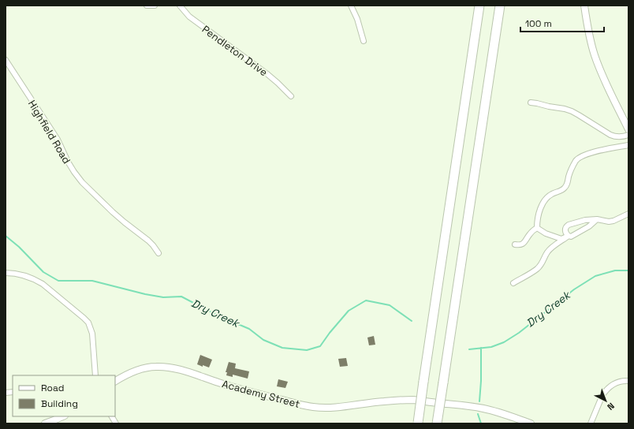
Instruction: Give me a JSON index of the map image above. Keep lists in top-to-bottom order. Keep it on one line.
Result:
{"streets":{"street":["Pendleton Drive","Highfield Road","Academy Street"]},"water":["Dry Creek"],"legend":["Road","Building"],"scale_bar":"100 m","north":"bottom right"}
